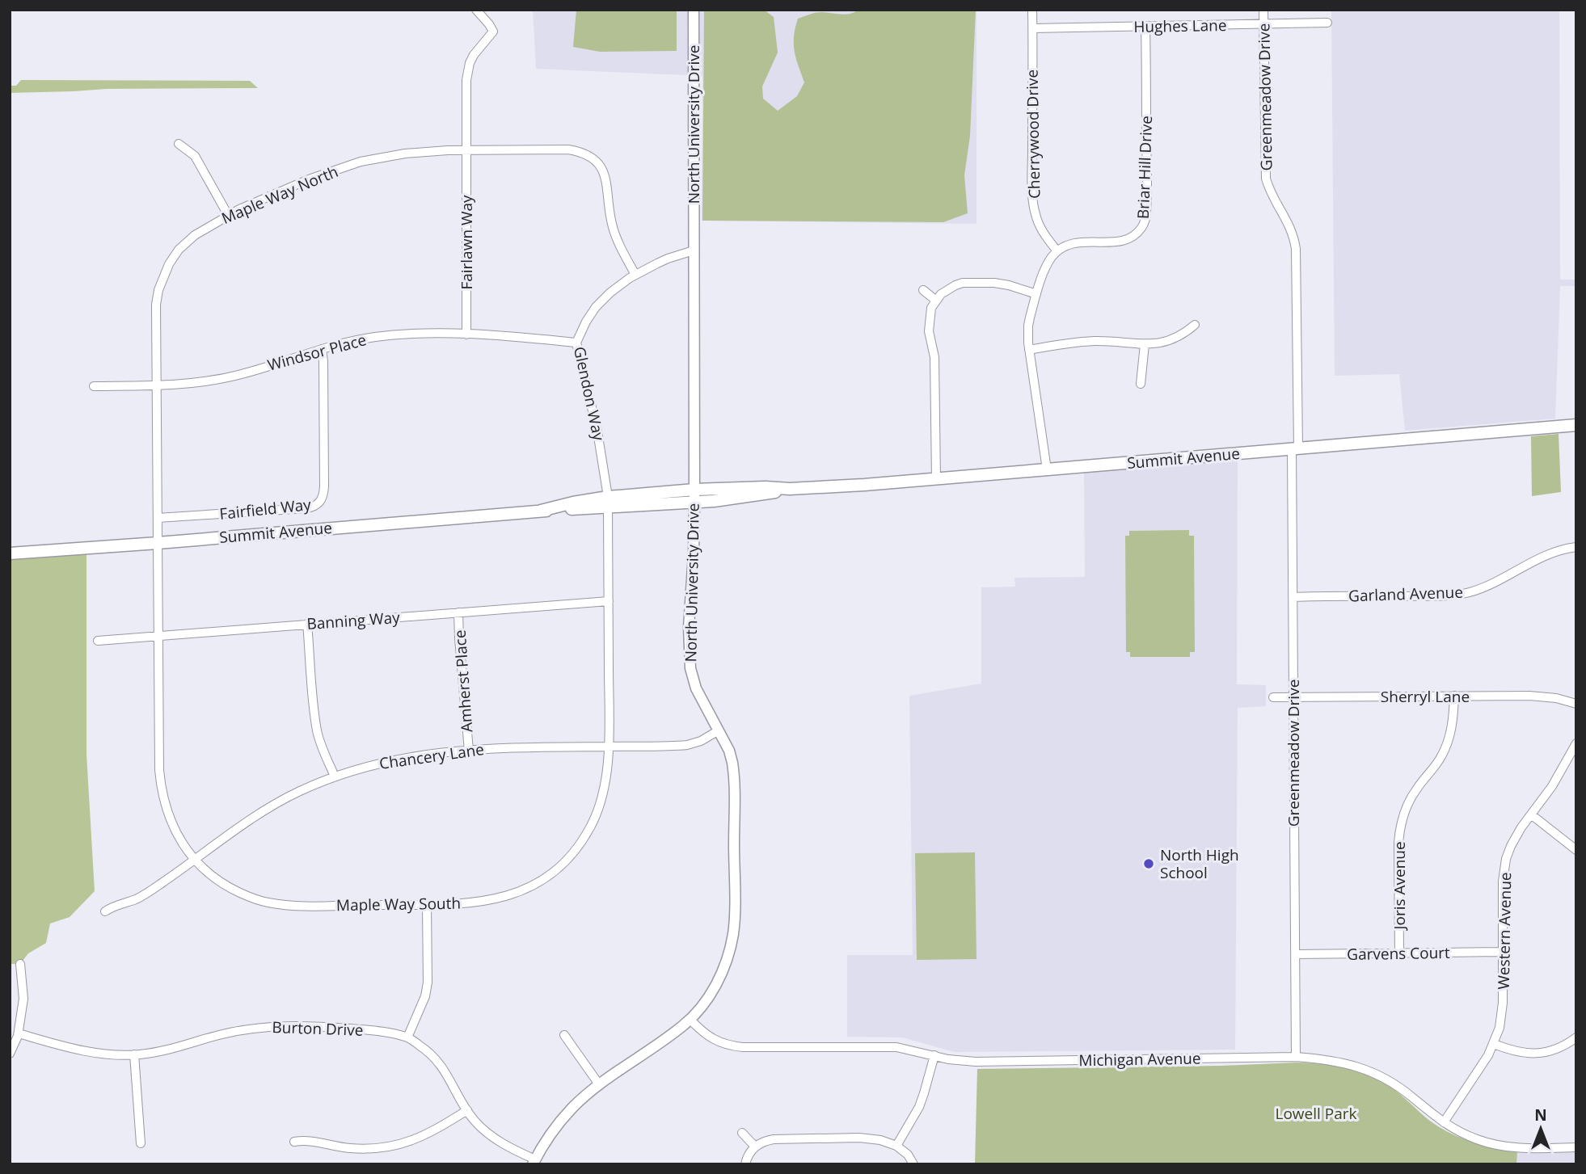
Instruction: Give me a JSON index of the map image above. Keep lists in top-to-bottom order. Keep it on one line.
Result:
{"streets":{"main road":["Summit Avenue"],"street":["Hughes Lane","Greenmeadow Drive","North University Drive","Cherrywood Drive","Briar Hill Drive","Maple Way North","Fairlawn Way","Windsor Place","Glendon Way","Fairfield Way","Garland Avenue","Banning Way","Amherst Place","Sherryl Lane","Chancery Lane","Joris Avenue","Maple Way South","Western Avenue","Garvens Court","Burton Drive","Michigan Avenue"]},"crossings":[["Hughes Lane","Greenmeadow Drive"],["Hughes Lane","Cherrywood Drive"],["Hughes Lane","Briar Hill Drive"],["Greenmeadow Drive","Summit Avenue"],["Greenmeadow Drive","Garland Avenue"],["Greenmeadow Drive","Sherryl Lane"],["Greenmeadow Drive","Garvens Court"],["Greenmeadow Drive","Michigan Avenue"],["North University Drive","Glendon Way"],["North University Drive","Summit Avenue"],["North University Drive","Chancery Lane"],["North University Drive","Burton Drive"],["North University Drive","Michigan Avenue"],["Cherrywood Drive","Briar Hill Drive"],["Maple Way North","Fairlawn Way"],["Maple Way North","Windsor Place"],["Maple Way North","Glendon Way"],["Maple Way North","Summit Avenue"],["Maple Way North","Fairfield Way"],["Maple Way North","Maple Way South"],["Fairlawn Way","Windsor Place"],["Windsor Place","Glendon Way"],["Windsor Place","Fairfield Way"],["Glendon Way","Summit Avenue"],["Glendon Way","Maple Way South"],["Summit Avenue","Maple Way South"],["Banning Way","Amherst Place"],["Banning Way","Maple Way South"],["Amherst Place","Chancery Lane"],["Sherryl Lane","Joris Avenue"],["Chancery Lane","Maple Way South"],["Joris Avenue","Garvens Court"],["Western Avenue","Garvens Court"],["Western Avenue","Michigan Avenue"]],"parks":["Lowell Park"],"places":["North High School"],"north":"top"}
